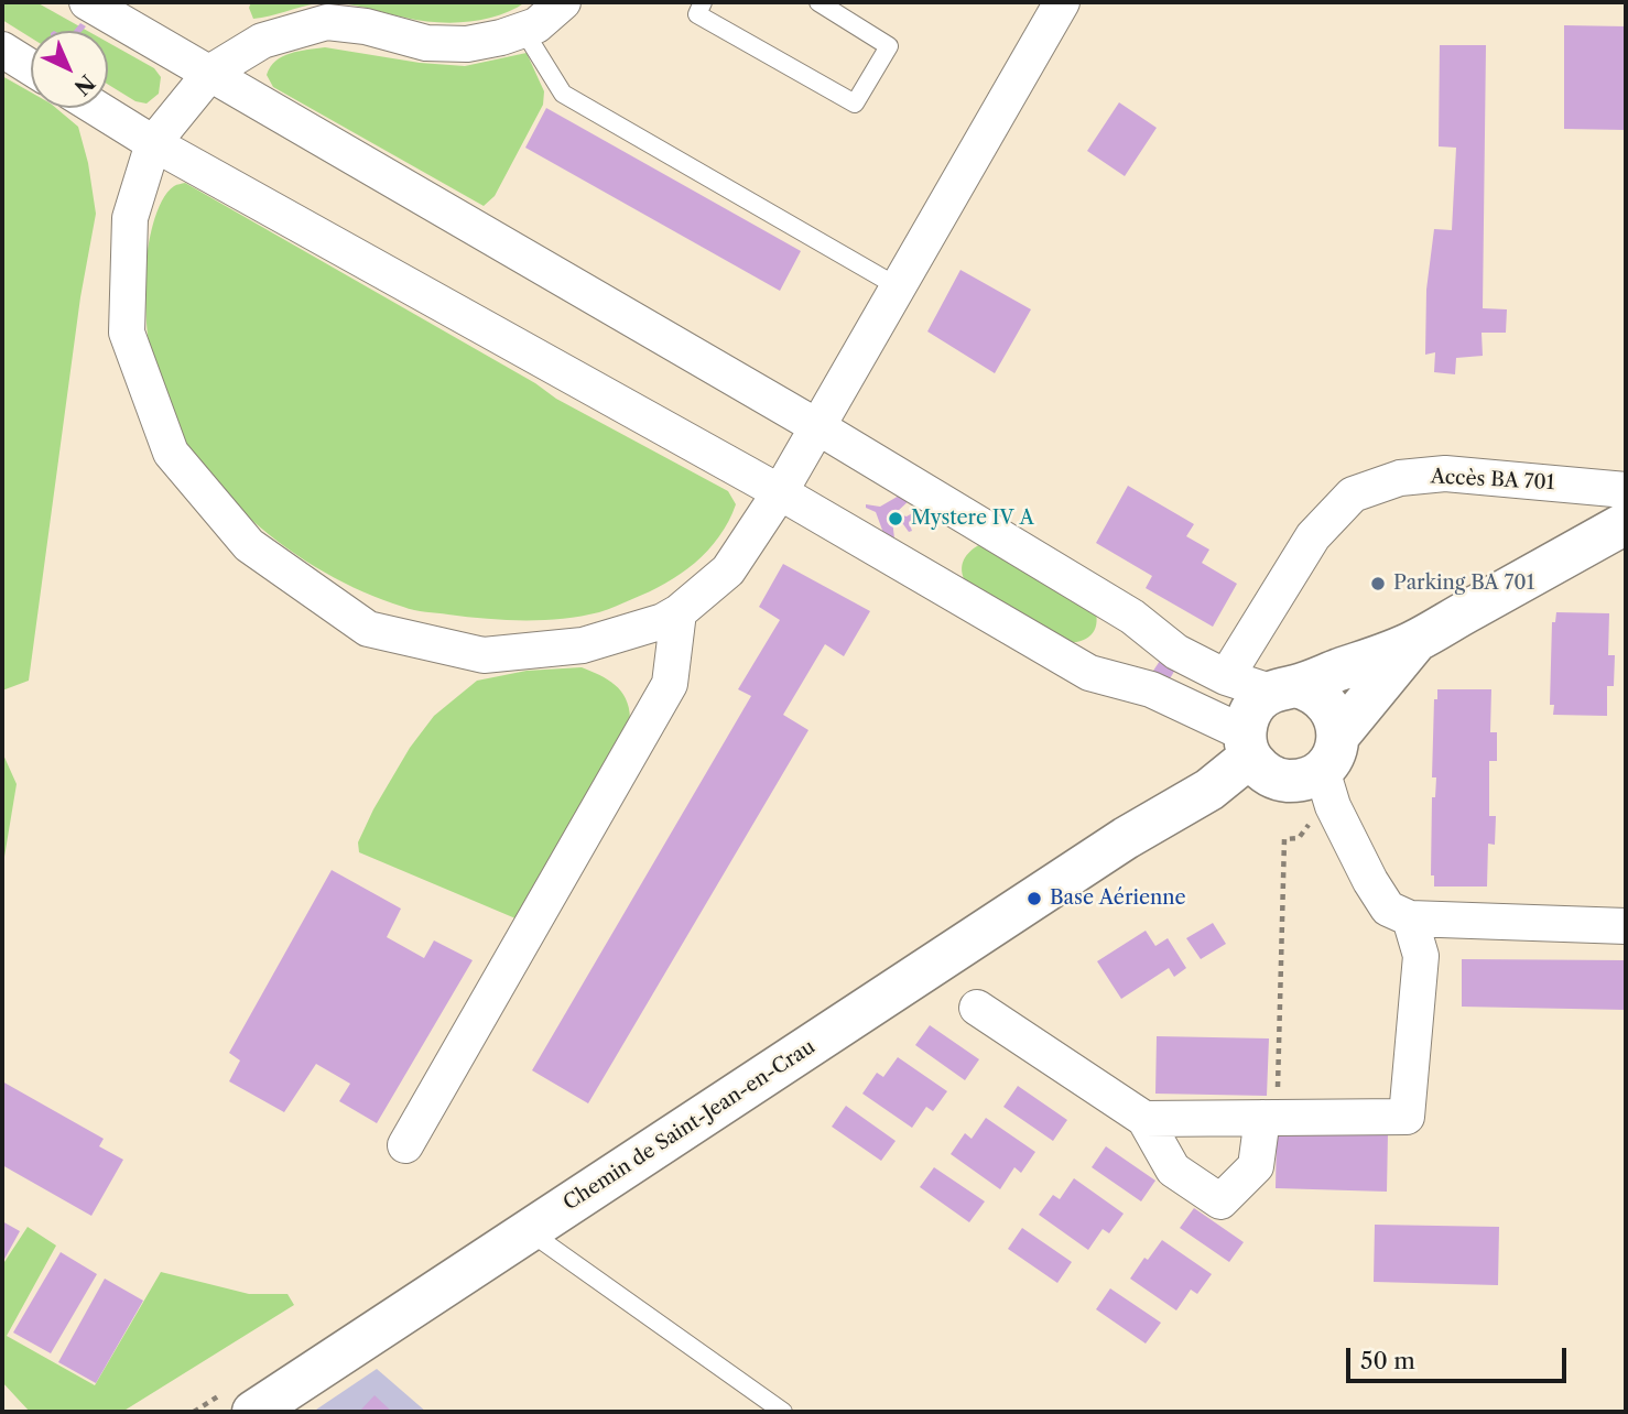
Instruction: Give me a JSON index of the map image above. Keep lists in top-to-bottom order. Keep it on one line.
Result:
{"streets":{"street":["Accès BA 701","Chemin de Saint-Jean-en-Crau"]},"places":["Mystere IV A","Parking BA 701","Base Aérienne"],"scale_bar":"50 m","north":"bottom right"}
